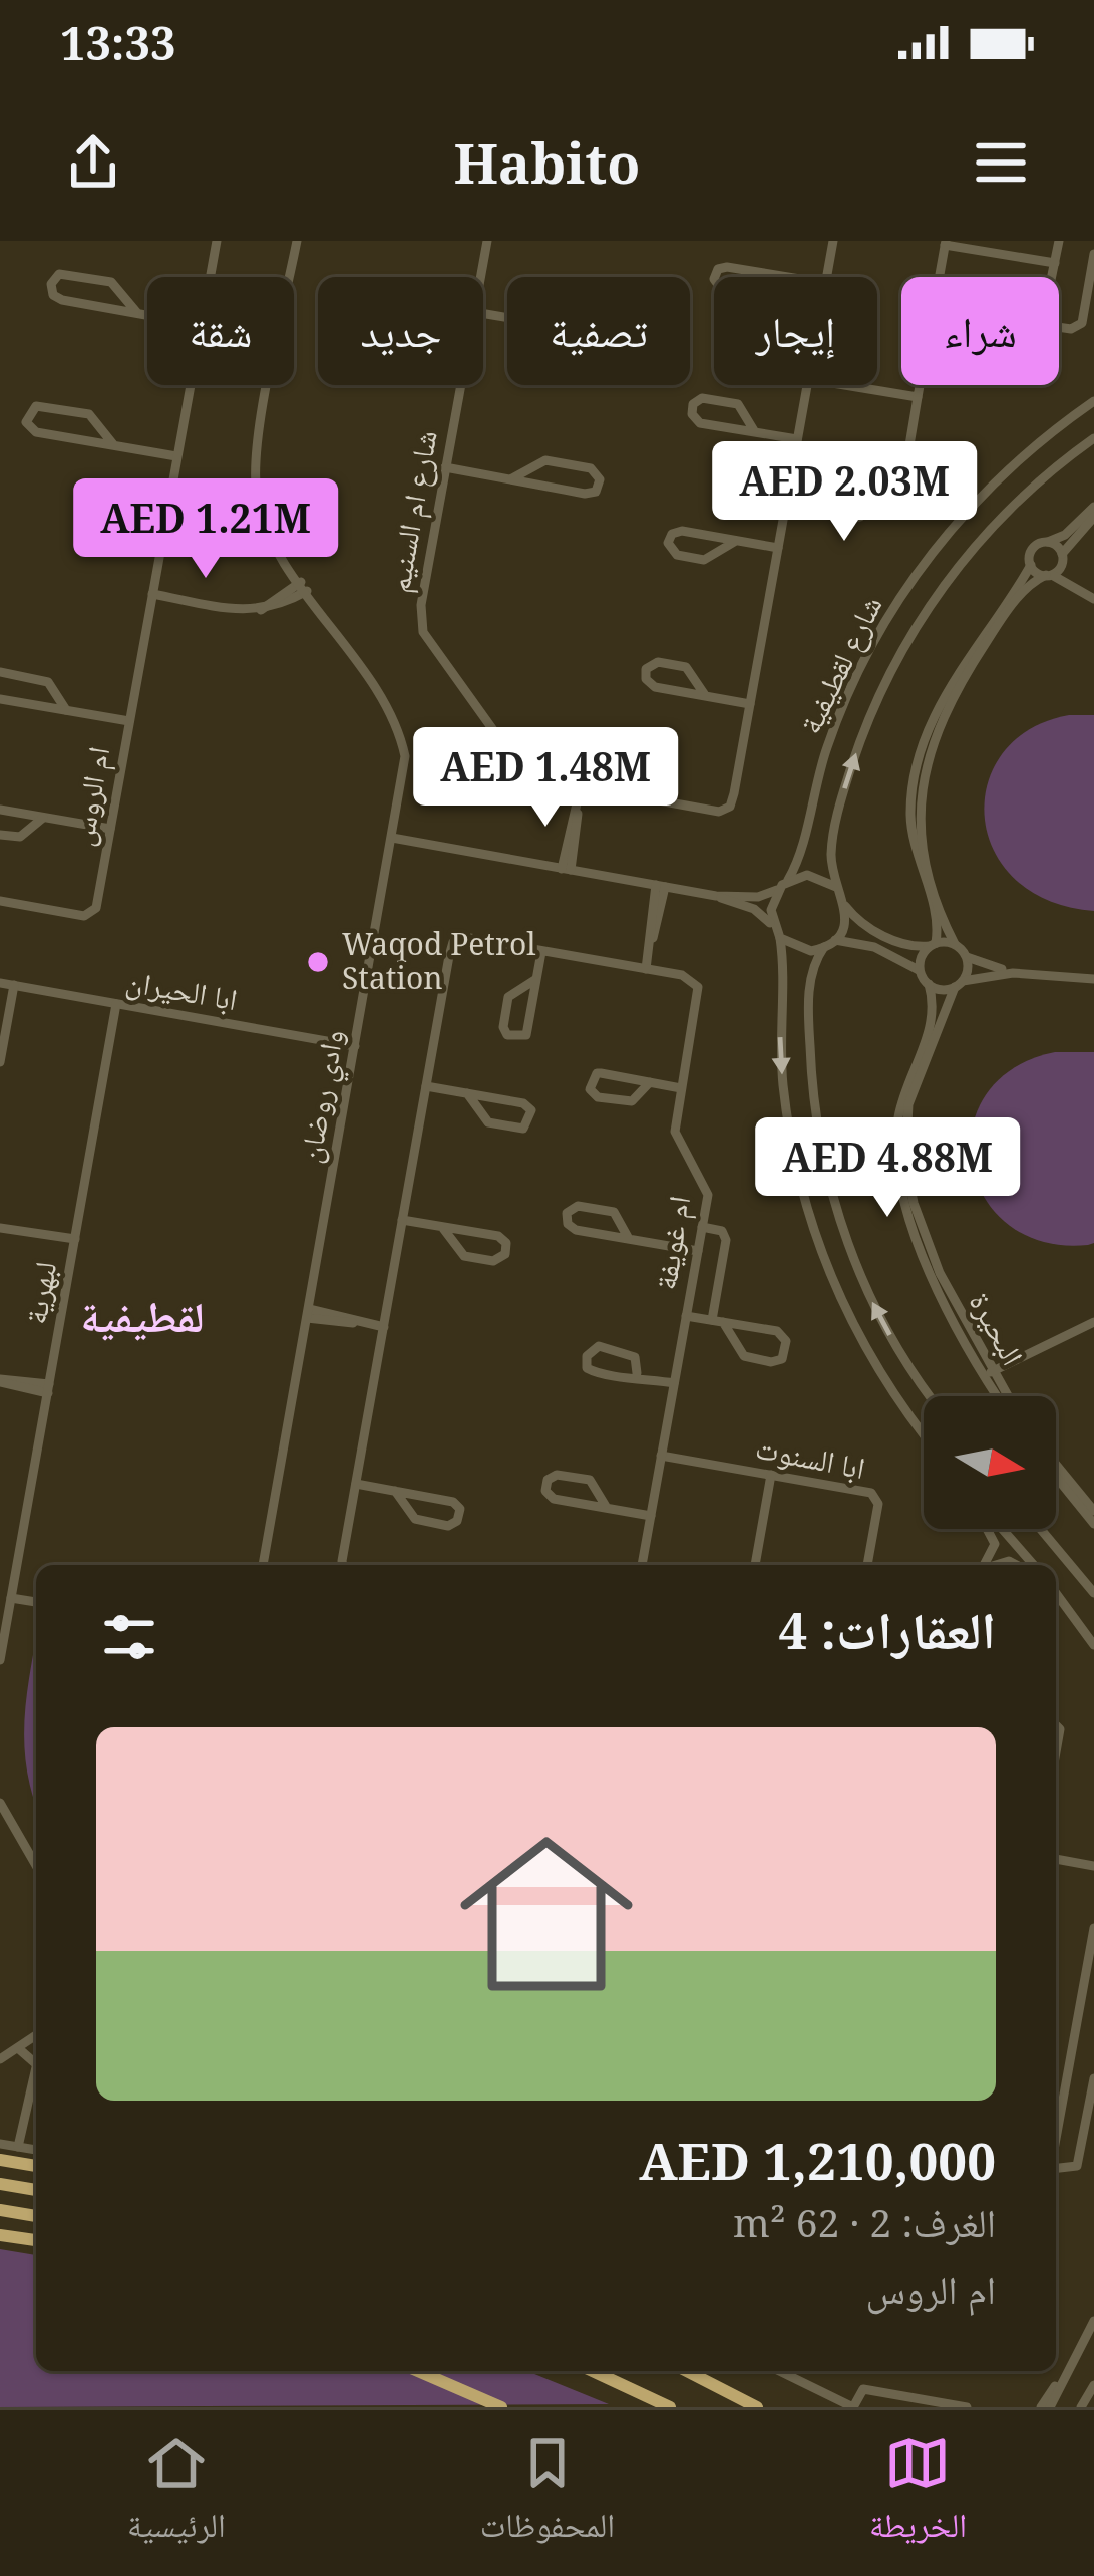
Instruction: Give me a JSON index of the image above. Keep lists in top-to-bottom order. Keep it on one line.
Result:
{"streets":{"street":["شارع ام السنيم","شارع لقطيفية","ام الروس","ابا الحيران","وادي روضان","ام غويفة","لبهرية","البحيرة","ابا السنوت"]},"crossings":[["ابا الحيران","وادي روضان"],["ابا الحيران","لبهرية"],["ام غويفة","ابا السنوت"]],"districts":["لقطيفية"],"places":["Waqod Petrol Station"],"north":"right","page":{"status":"13:33","header":"Habito","chip":["شراء","إيجار","تصفية","جديد","شقة"],"price":["AED 2.03M","AED 1.21M","AED 1.48M","AED 4.88M"],"heading":"العقارات: 4","list":[{"name":"AED 1,210,000","note":"الغرف: 2 · 62 m² · ام الروس"}],"tabs":["الخريطة","المحفوظات","الرئيسية"]}}
